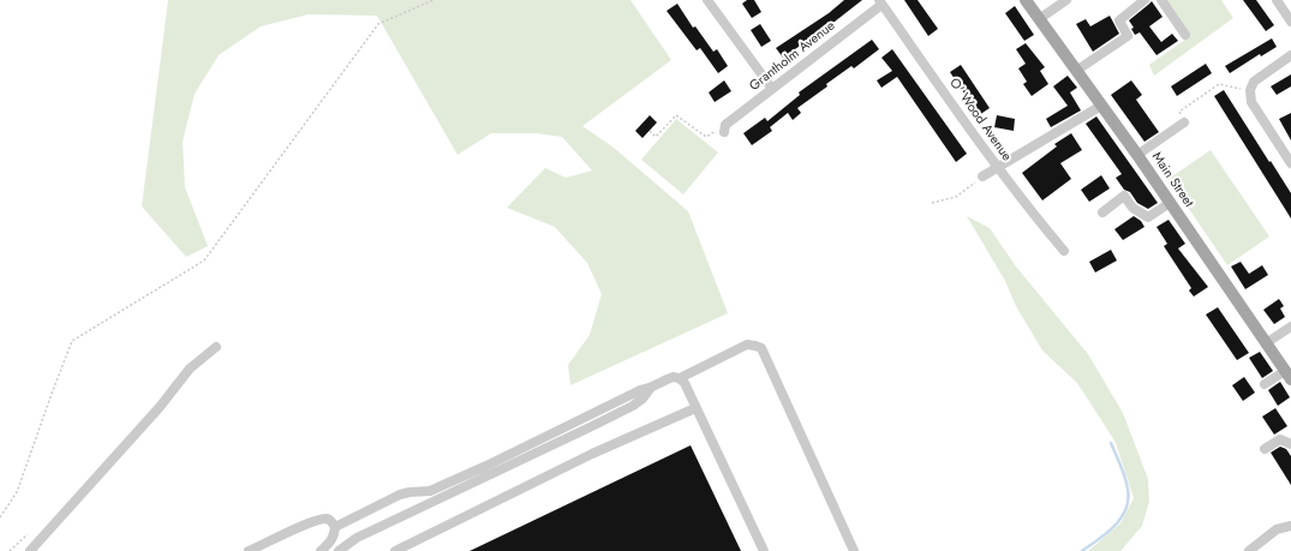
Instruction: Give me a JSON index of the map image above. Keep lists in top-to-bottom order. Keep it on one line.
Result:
{"streets":{"main road":["Main Street"],"street":["Grantholm Avenue","O' Wood Avenue"]},"crossings":[["Grantholm Avenue","O' Wood Avenue"]]}
